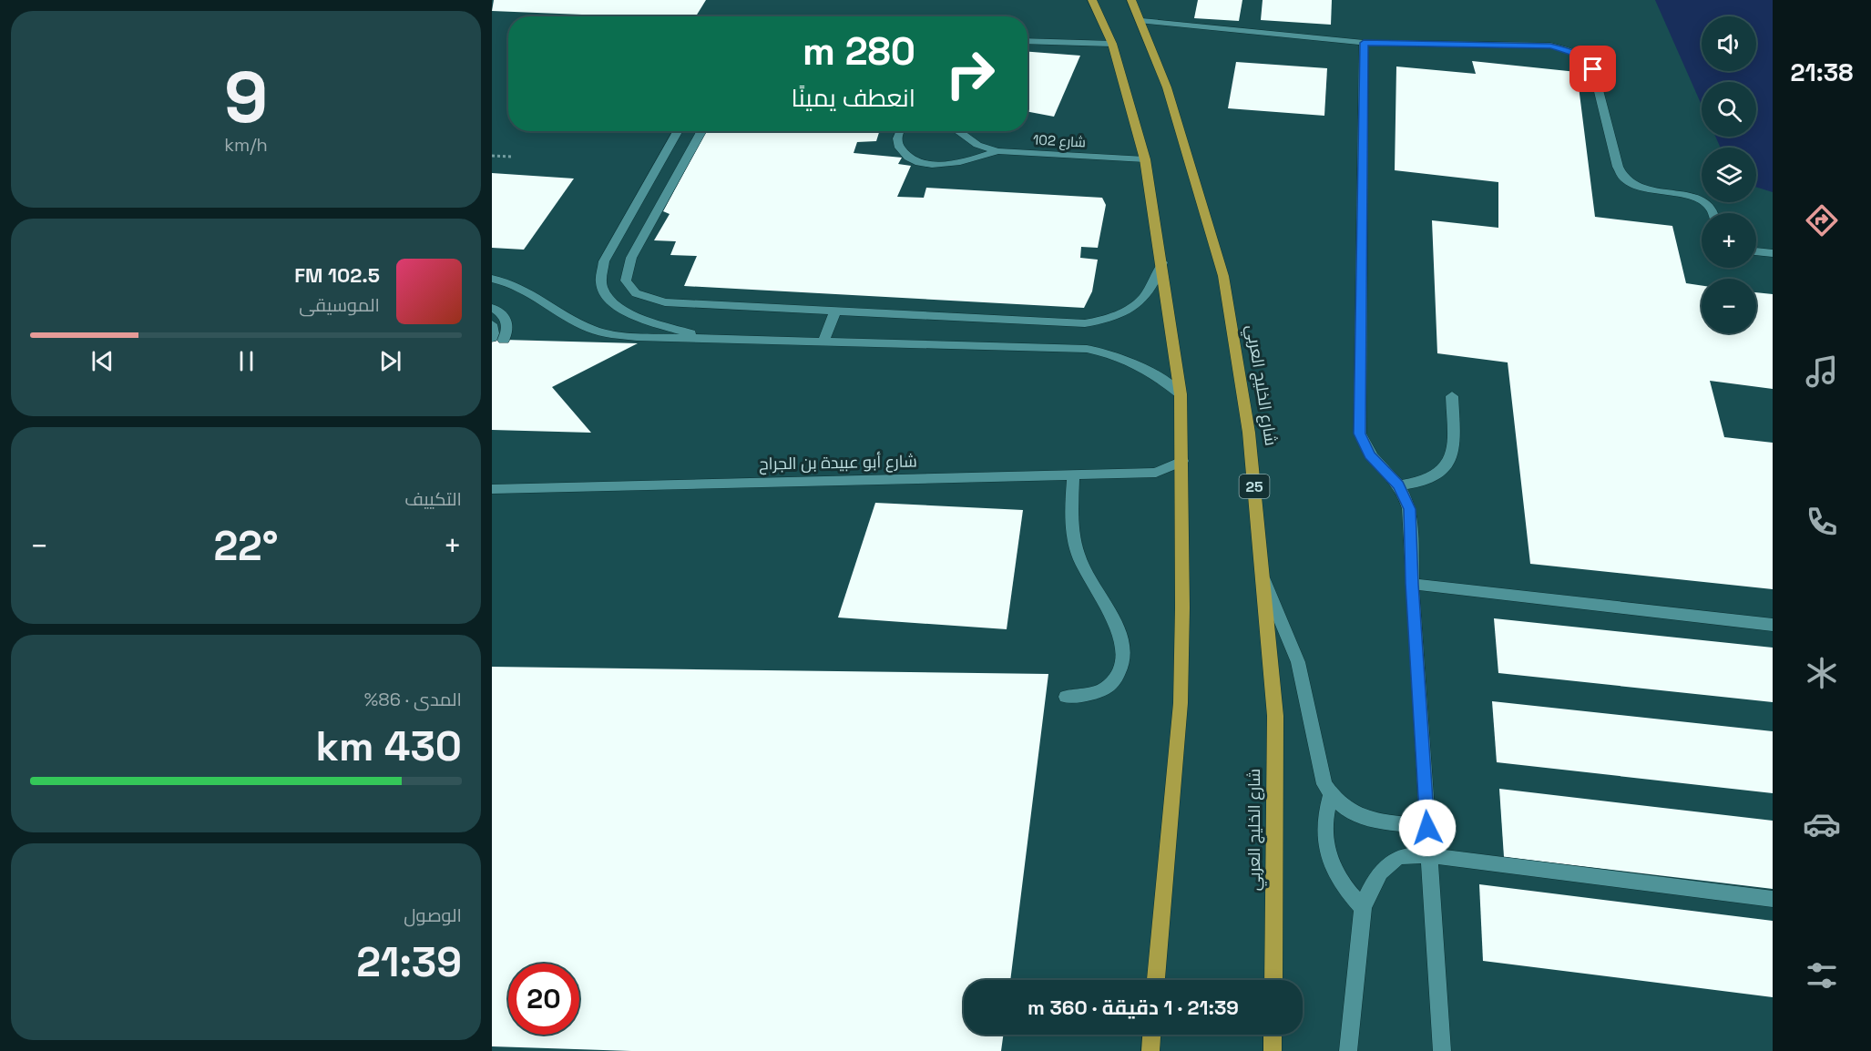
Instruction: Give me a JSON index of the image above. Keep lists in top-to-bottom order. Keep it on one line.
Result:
{"streets":{"main road":["شارع الخليج العربي","25"],"street":["شارع 102","شارع أبو عبيدة بن الجراح"]},"page":{"tabs":"21:38","tile":[["9","km/h"],"التكييف",["المدى · 86%","430 km"],["الوصول","21:39"]],"map_buttons":["+","−"],"turn":["280 m","انعطف يمينًا"],"song":["102.5 FM","الموسيقى"],"heat":["−","22°","+"],"limit":"20","trip":"21:39 · 1 دقيقة · 360 m"}}
